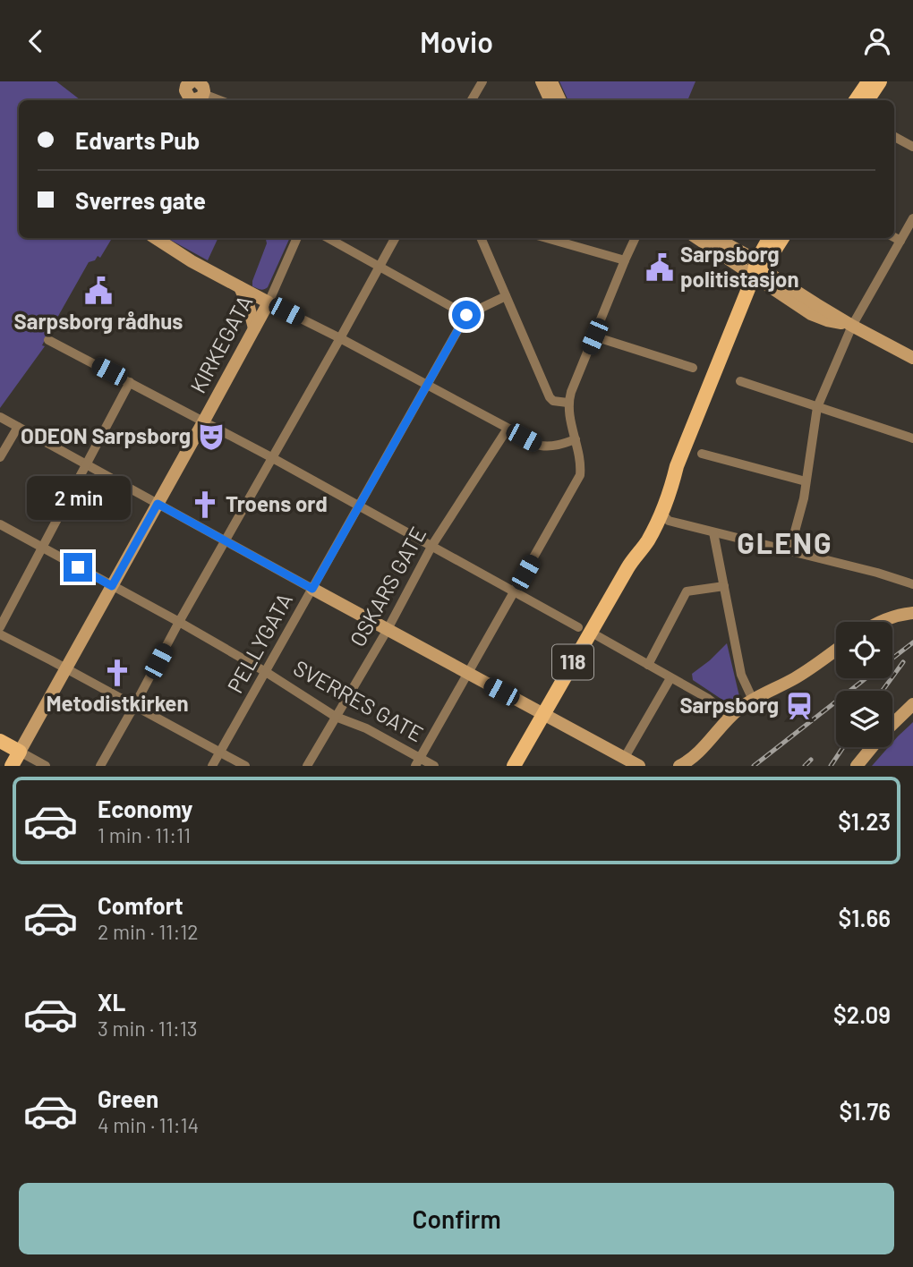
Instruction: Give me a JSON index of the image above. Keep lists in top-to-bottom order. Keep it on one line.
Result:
{"streets":{"main road":["KIRKEGATA","118"],"street":["OSKARS GATE","PELLYGATA","SVERRES GATE"]},"crossings":[["KIRKEGATA","SVERRES GATE"],["OSKARS GATE","SVERRES GATE"],["PELLYGATA","SVERRES GATE"]],"districts":["GLENG"],"places":{"public building":["Sarpsborg politistasjon","Sarpsborg rådhus"],"theatre":["ODEON Sarpsborg"],"church":["Troens ord","Metodistkirken"],"station":["Sarpsborg"]},"page":{"header":"Movio","banner":["Edvarts Pub","Sverres gate"],"bubble":"2 min","list":[{"name":"Economy","note":"1 min · 11:11","value":"$1.23"},{"name":"Comfort","note":"2 min · 11:12","value":"$1.66"},{"name":"XL","note":"3 min · 11:13","value":"$2.09"},{"name":"Green","note":"4 min · 11:14","value":"$1.76"}],"buttons":"Confirm"}}
